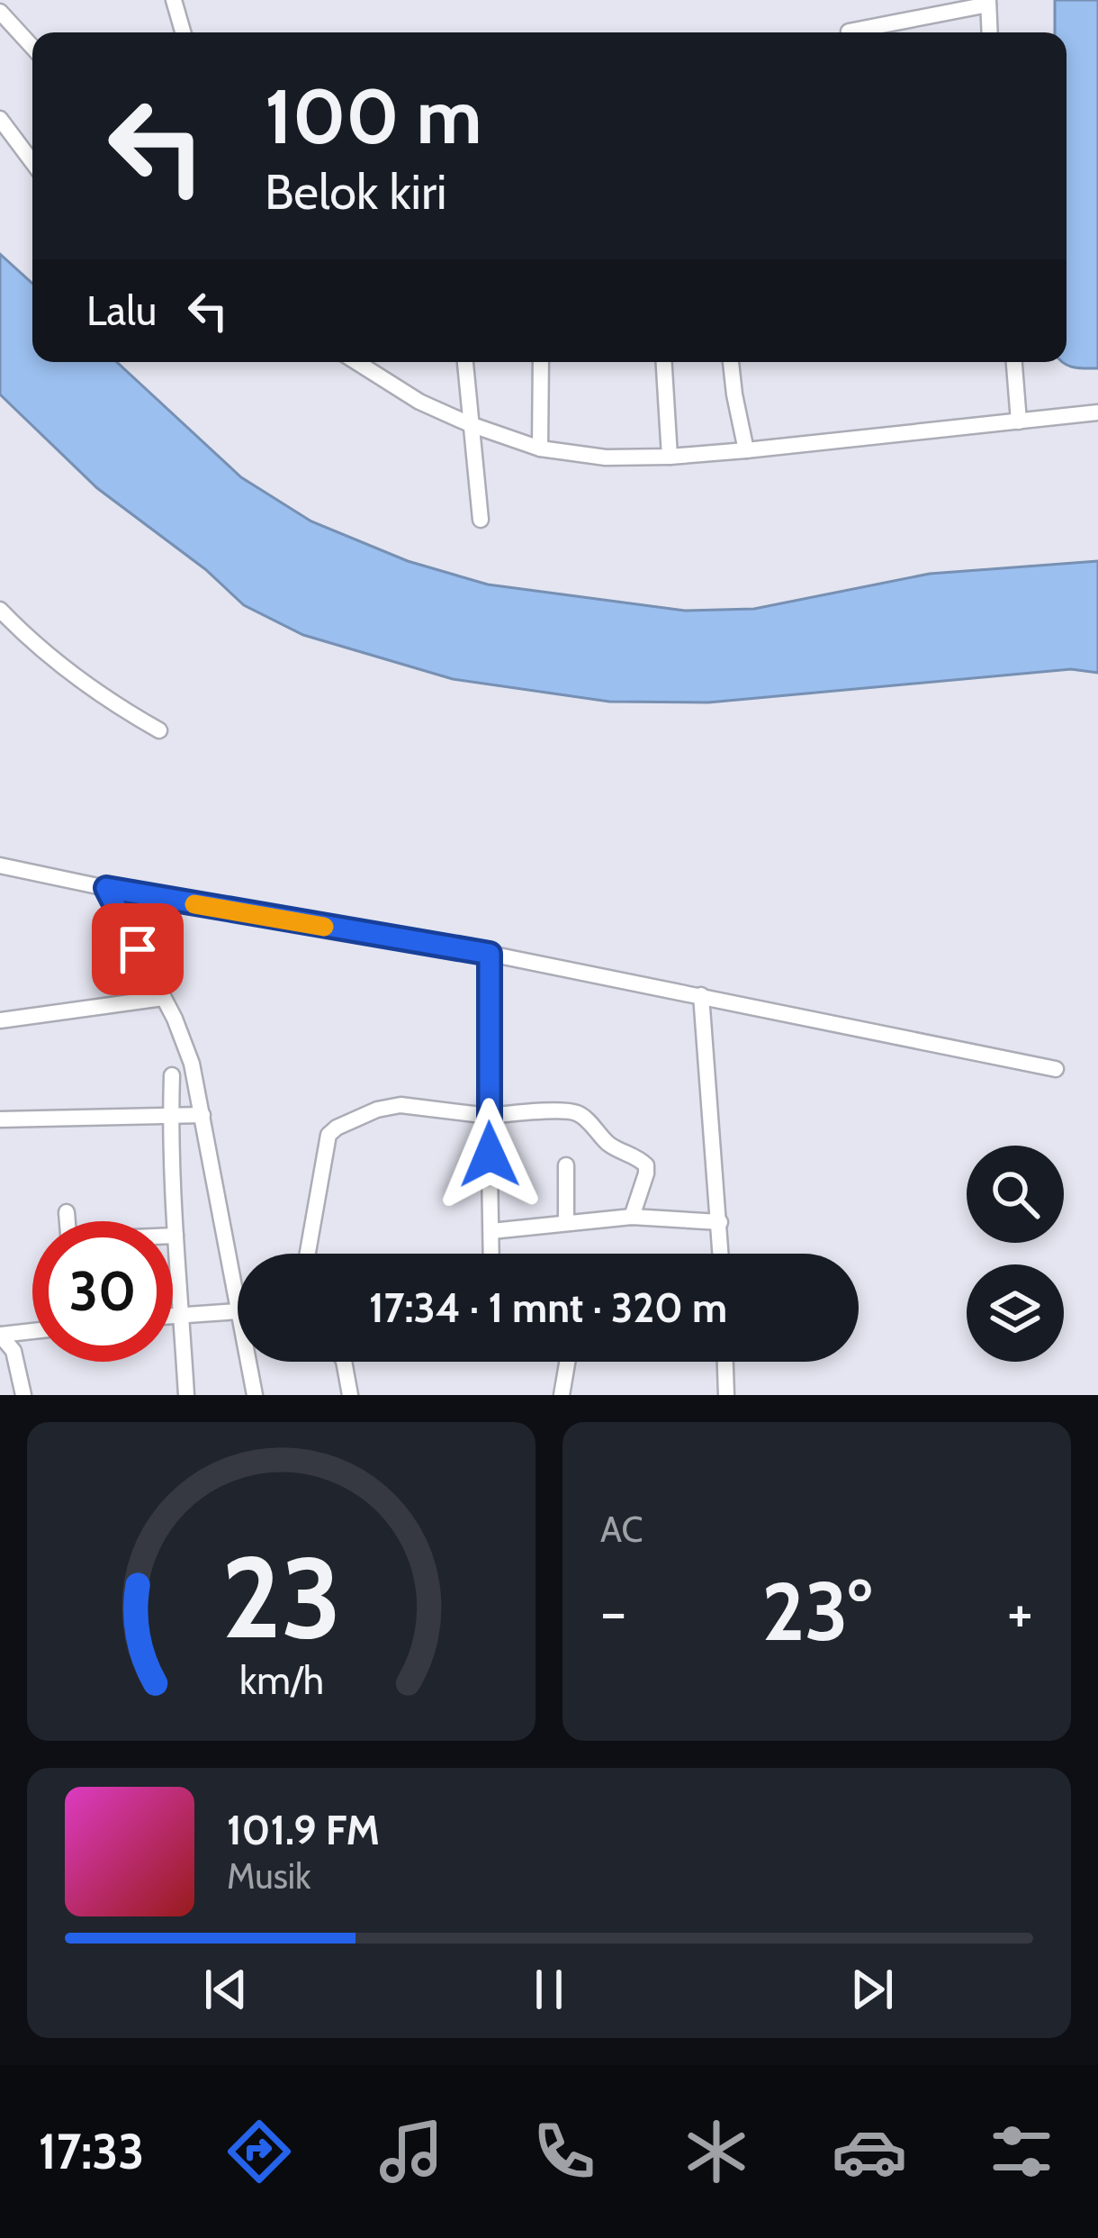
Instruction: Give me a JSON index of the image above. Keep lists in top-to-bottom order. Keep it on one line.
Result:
{"page":{"turn":["100 m","Belok kiri"],"then":"Lalu","limit":"30","trip":"17:34 · 1 mnt · 320 m","tile":"AC","heat":["−","23°","+"],"song":["101.9 FM","Musik"],"tabs":"17:33","gauge":["23","km/h"]}}
